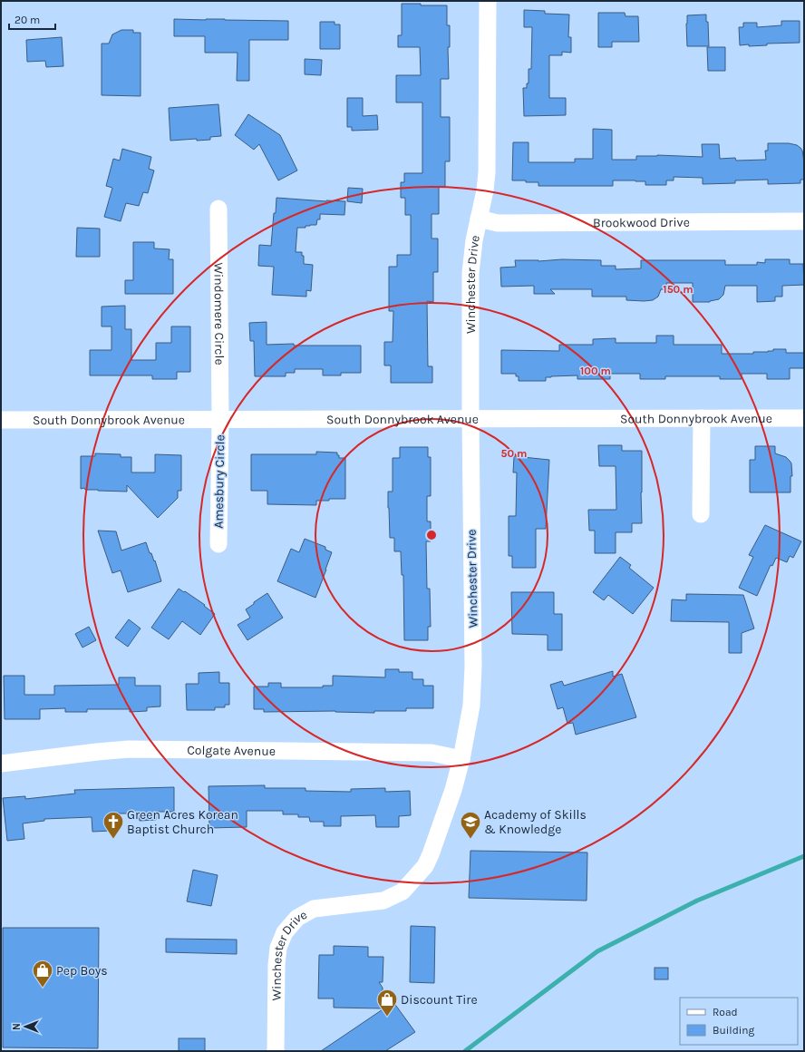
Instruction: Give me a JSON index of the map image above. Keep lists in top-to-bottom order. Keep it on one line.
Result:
{"streets":{"street":["Brookwood Drive","Winchester Drive","Windomere Circle","South Donnybrook Avenue","Amesbury Circle","Colgate Avenue"]},"crossings":[["Brookwood Drive","Winchester Drive"],["Winchester Drive","South Donnybrook Avenue"],["Winchester Drive","Colgate Avenue"],["Windomere Circle","South Donnybrook Avenue"],["Windomere Circle","Amesbury Circle"],["South Donnybrook Avenue","Amesbury Circle"]],"places":{"church":["Green Acres Korean Baptist Church"],"school or university":["Academy of Skills & Knowledge"],"shop":["Pep Boys","Discount Tire"]},"legend":["Road","Building"],"scale_bar":"20 m","north":"left","rings":["150 m","100 m","50 m"]}
